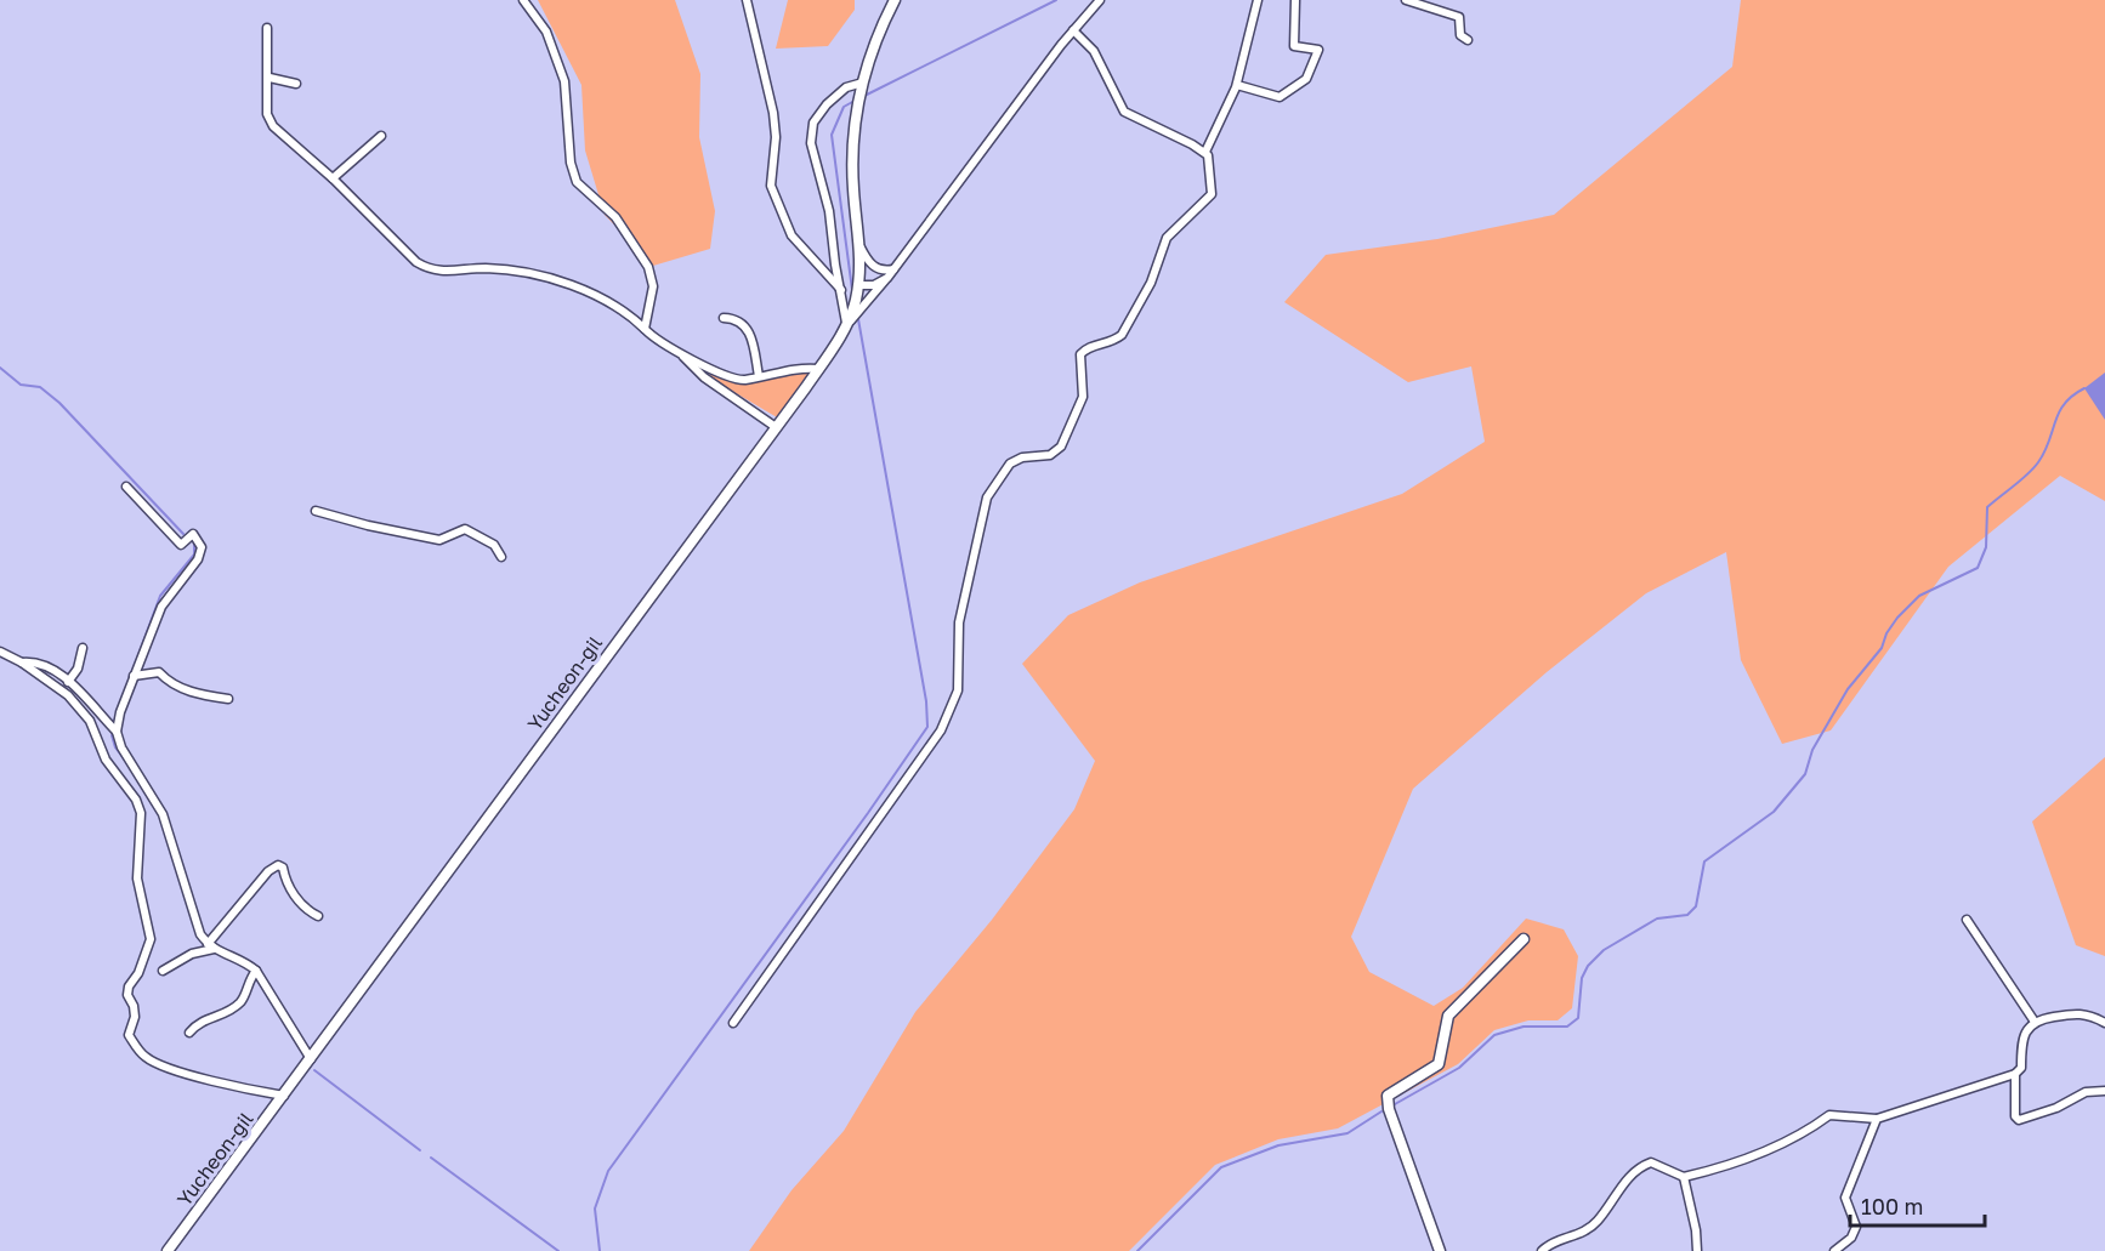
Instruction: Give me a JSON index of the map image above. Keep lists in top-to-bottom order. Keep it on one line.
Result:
{"streets":{"street":["Yucheon-gil"]},"scale_bar":"100 m"}
